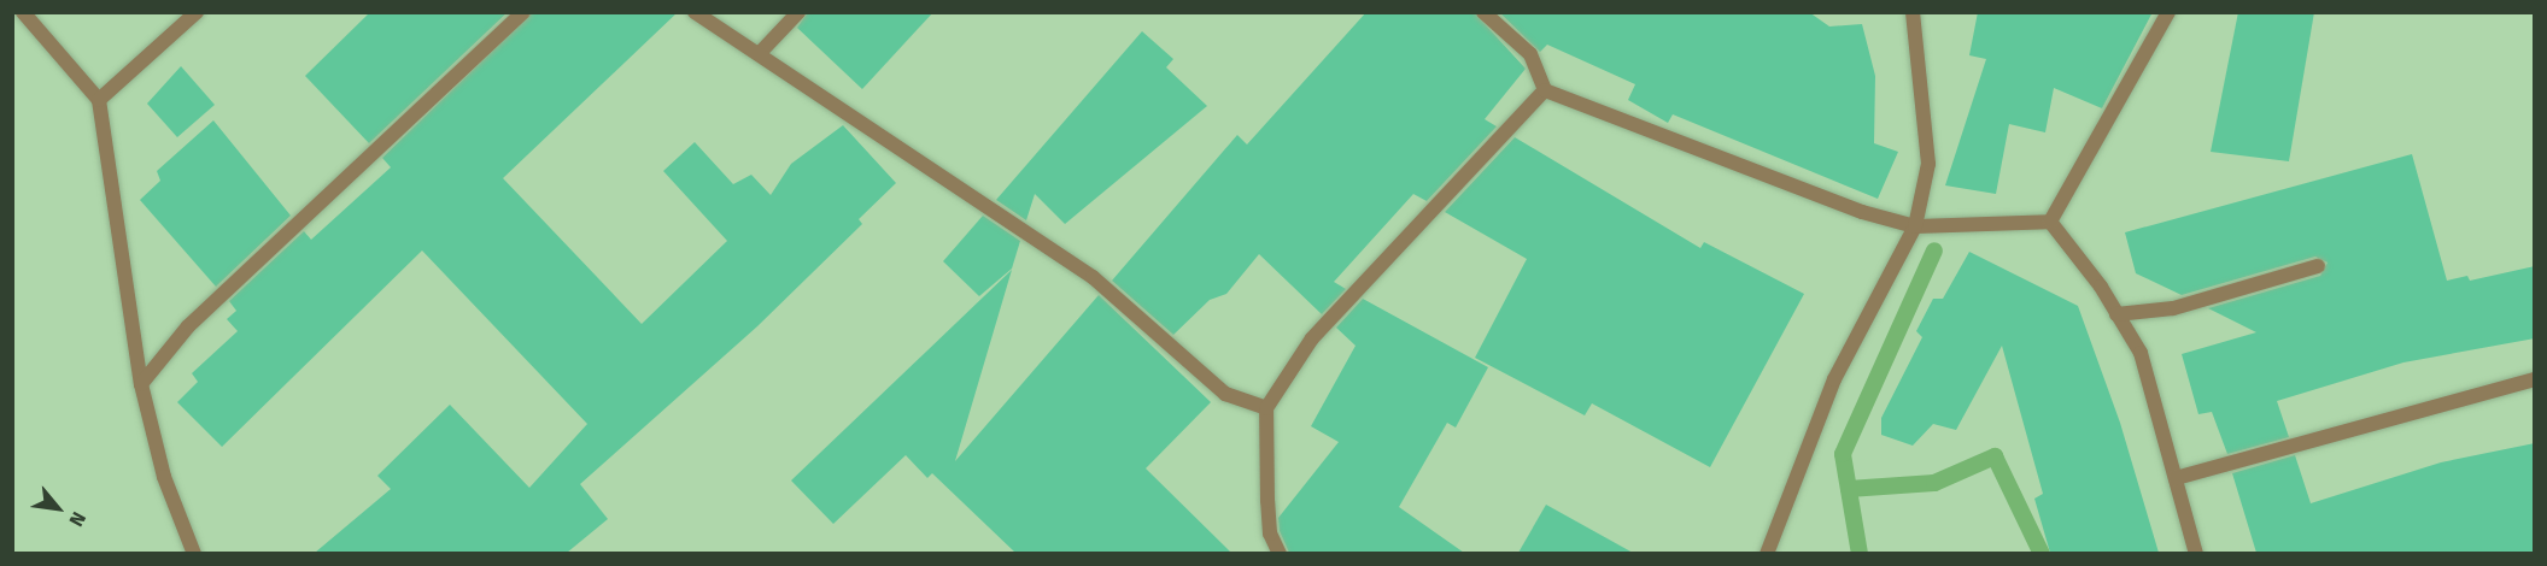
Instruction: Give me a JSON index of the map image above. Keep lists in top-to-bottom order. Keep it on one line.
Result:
{"north":"bottom right"}
